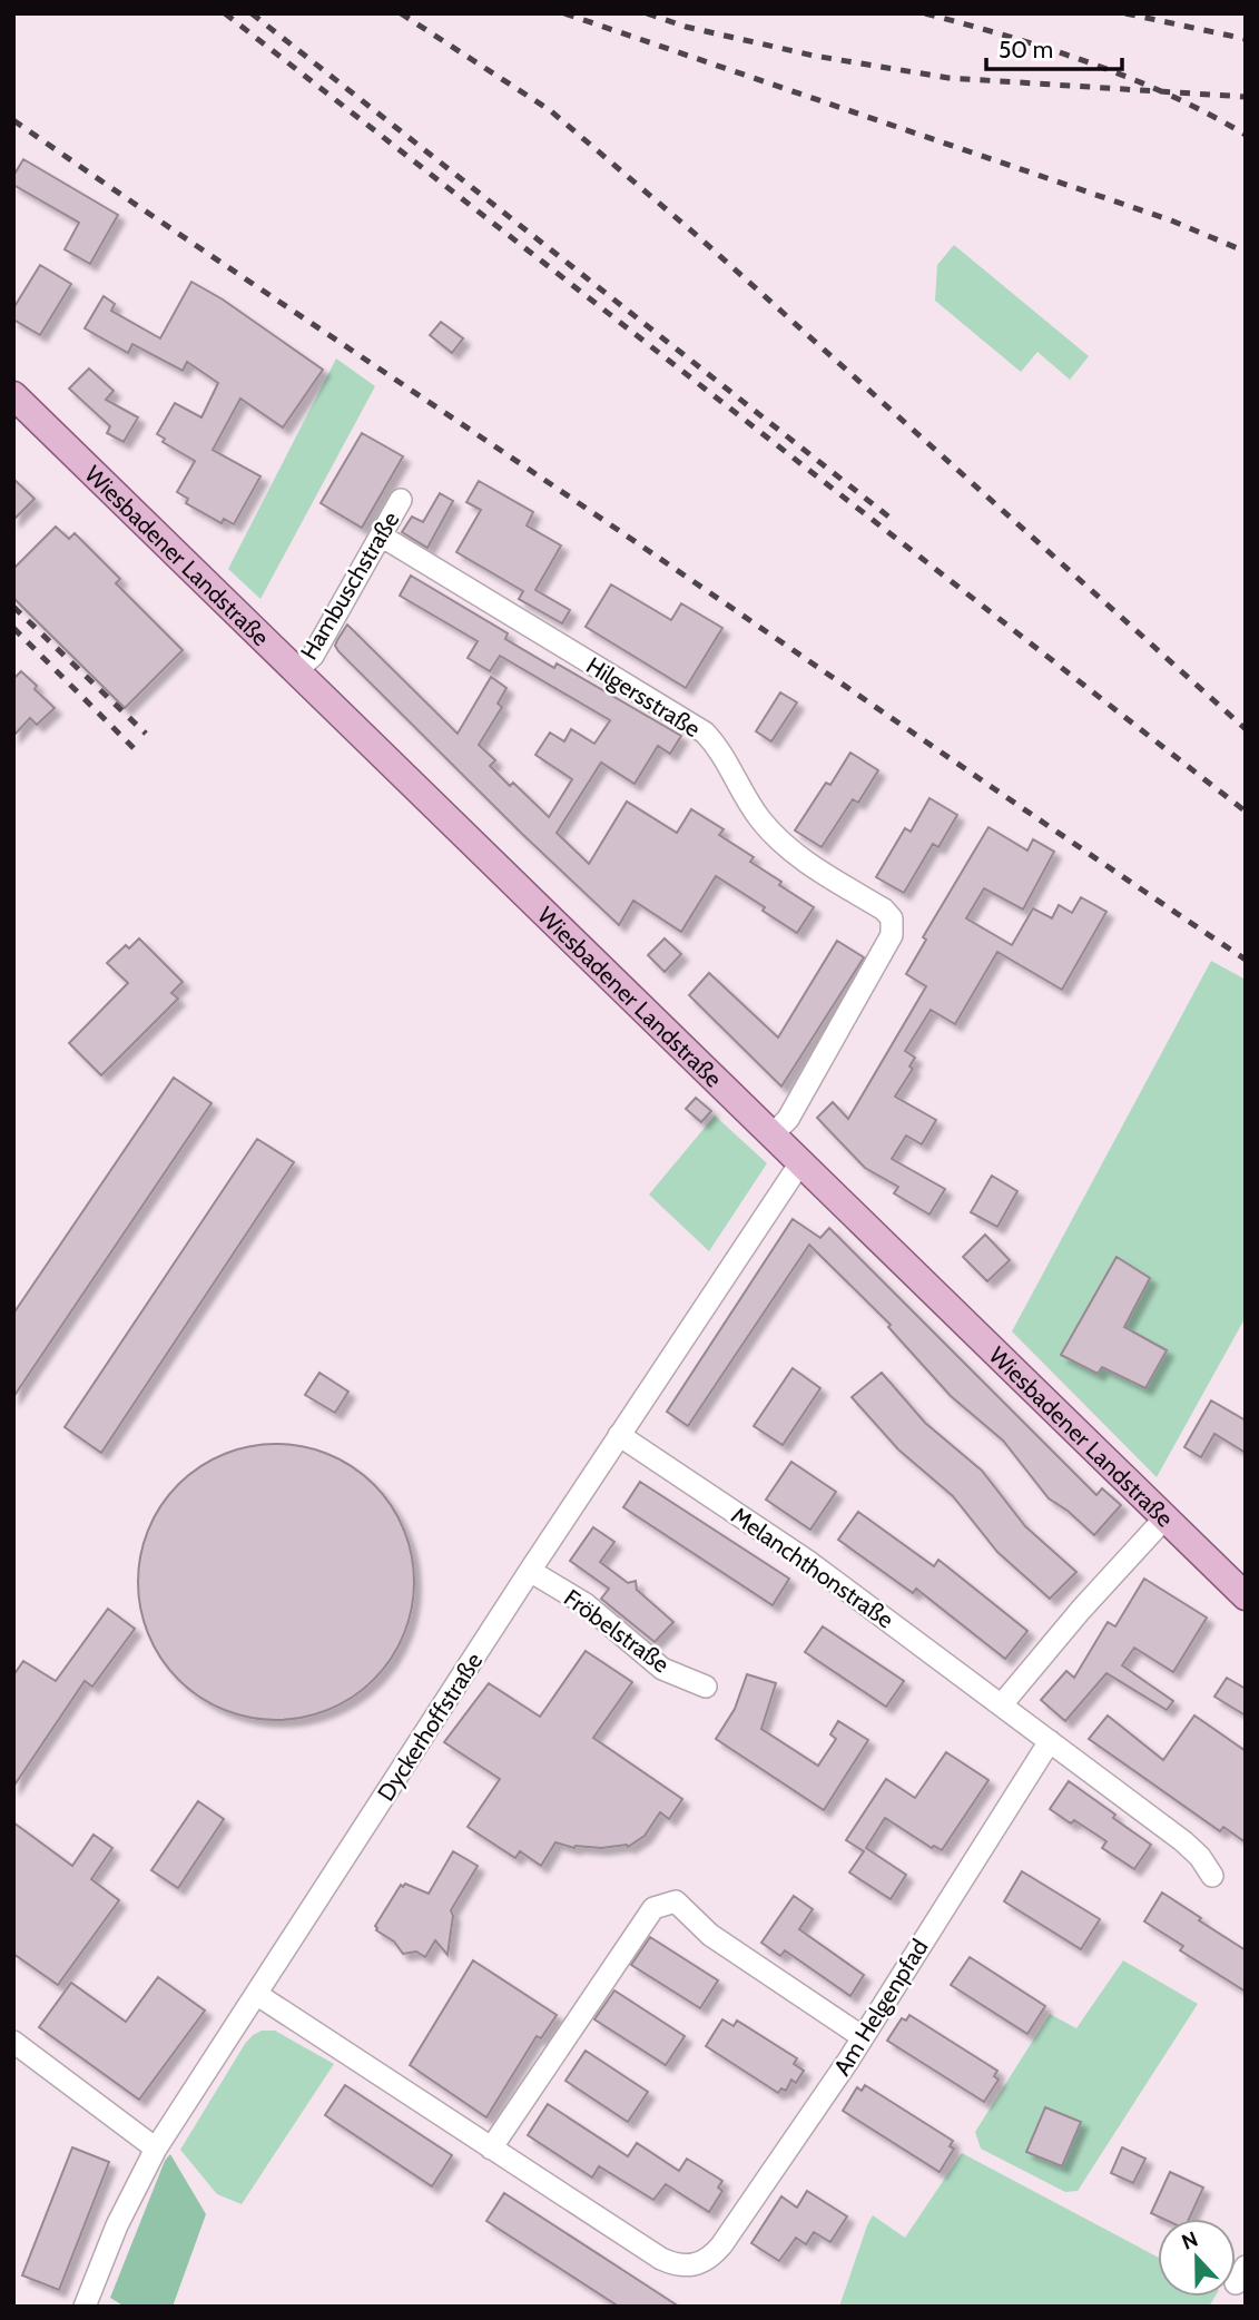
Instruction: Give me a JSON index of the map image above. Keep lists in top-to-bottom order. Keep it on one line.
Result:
{"streets":{"main road":["Wiesbadener Landstraße"],"street":["Hambuschstraße","Hilgersstraße","Melanchthonstraße","Fröbelstraße","Dyckerhoffstraße","Am Helgenpfad"]},"crossings":[["Wiesbadener Landstraße","Hambuschstraße"],["Wiesbadener Landstraße","Hilgersstraße"],["Wiesbadener Landstraße","Dyckerhoffstraße"],["Hambuschstraße","Hilgersstraße"],["Melanchthonstraße","Dyckerhoffstraße"],["Melanchthonstraße","Am Helgenpfad"],["Fröbelstraße","Dyckerhoffstraße"]],"scale_bar":"50 m","north":"top"}
